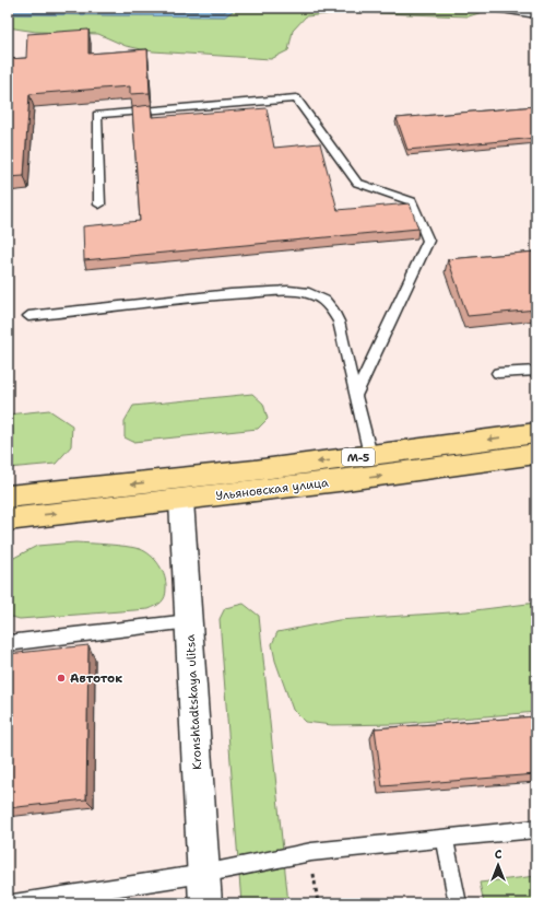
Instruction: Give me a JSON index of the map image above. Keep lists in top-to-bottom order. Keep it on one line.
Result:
{"streets":{"highway":["М-5","Ульяновская улица"],"street":["Kronshtadtskaya ulitsa"]},"crossings":[["Ульяновская улица","Kronshtadtskaya ulitsa"]],"places":["Автоток"],"north":"top"}
